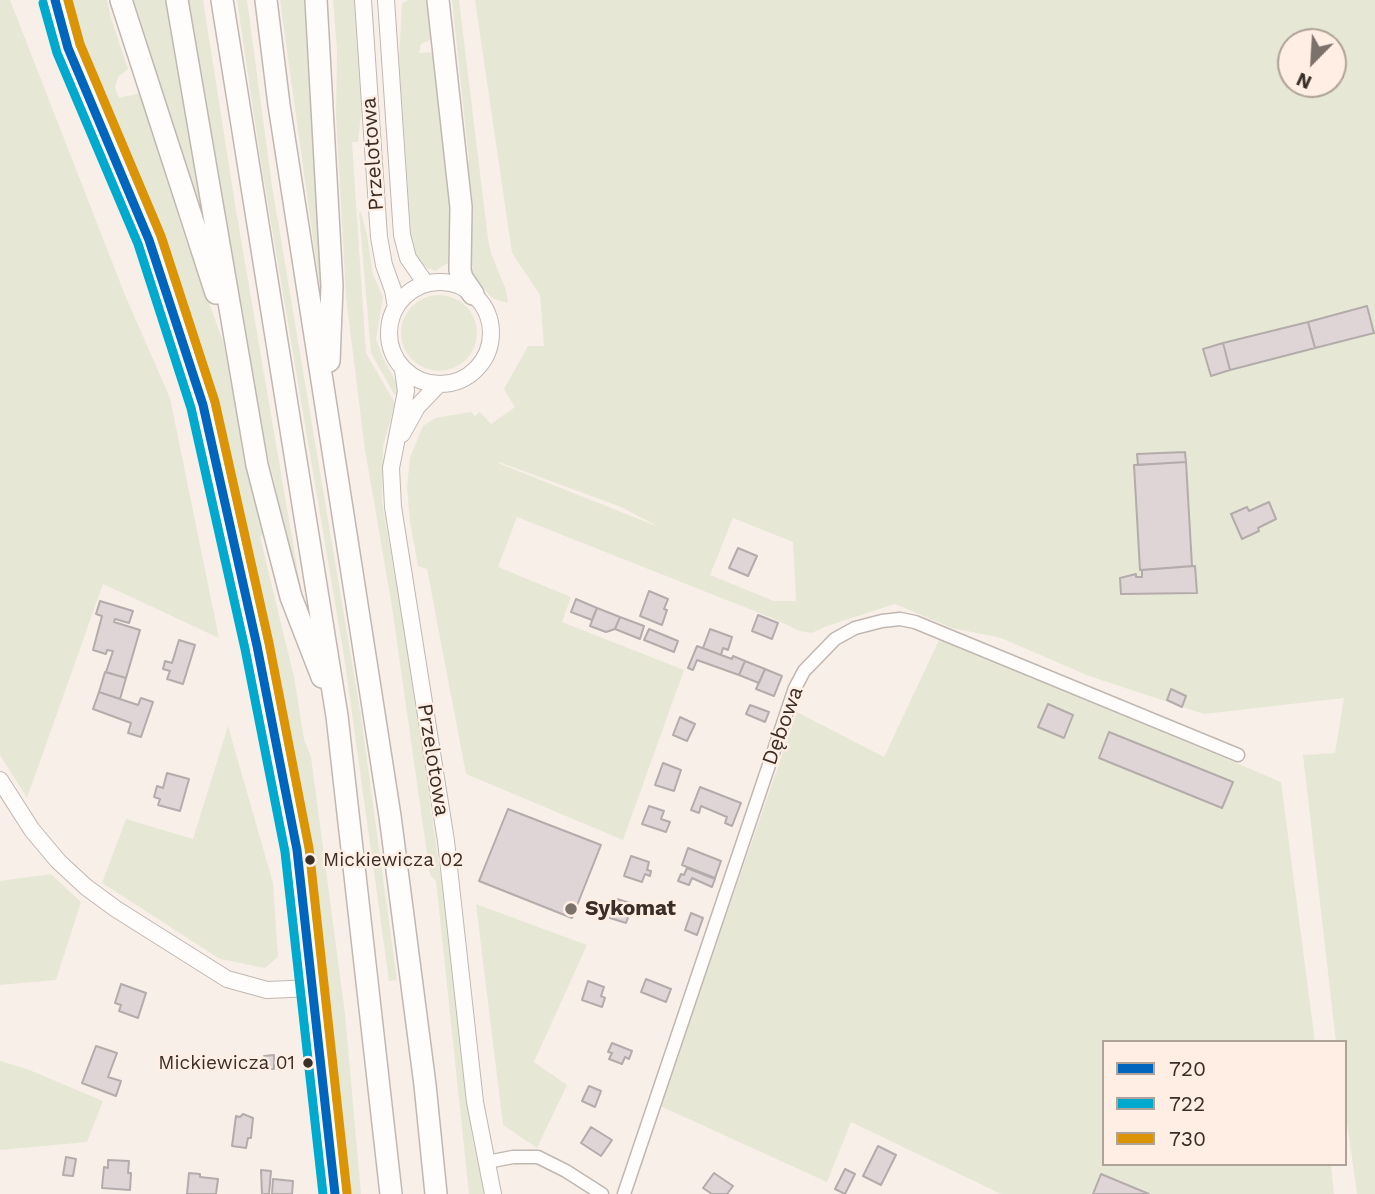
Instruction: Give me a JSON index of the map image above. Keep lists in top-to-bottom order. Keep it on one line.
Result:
{"streets":{"street":["Przelotowa","Dębowa"]},"places":["Mickiewicza 02","Sykomat","Mickiewicza 01"],"lines":["transit line 720","transit line 730","transit line 722"],"legend":["720","722","730"],"north":"bottom left"}
